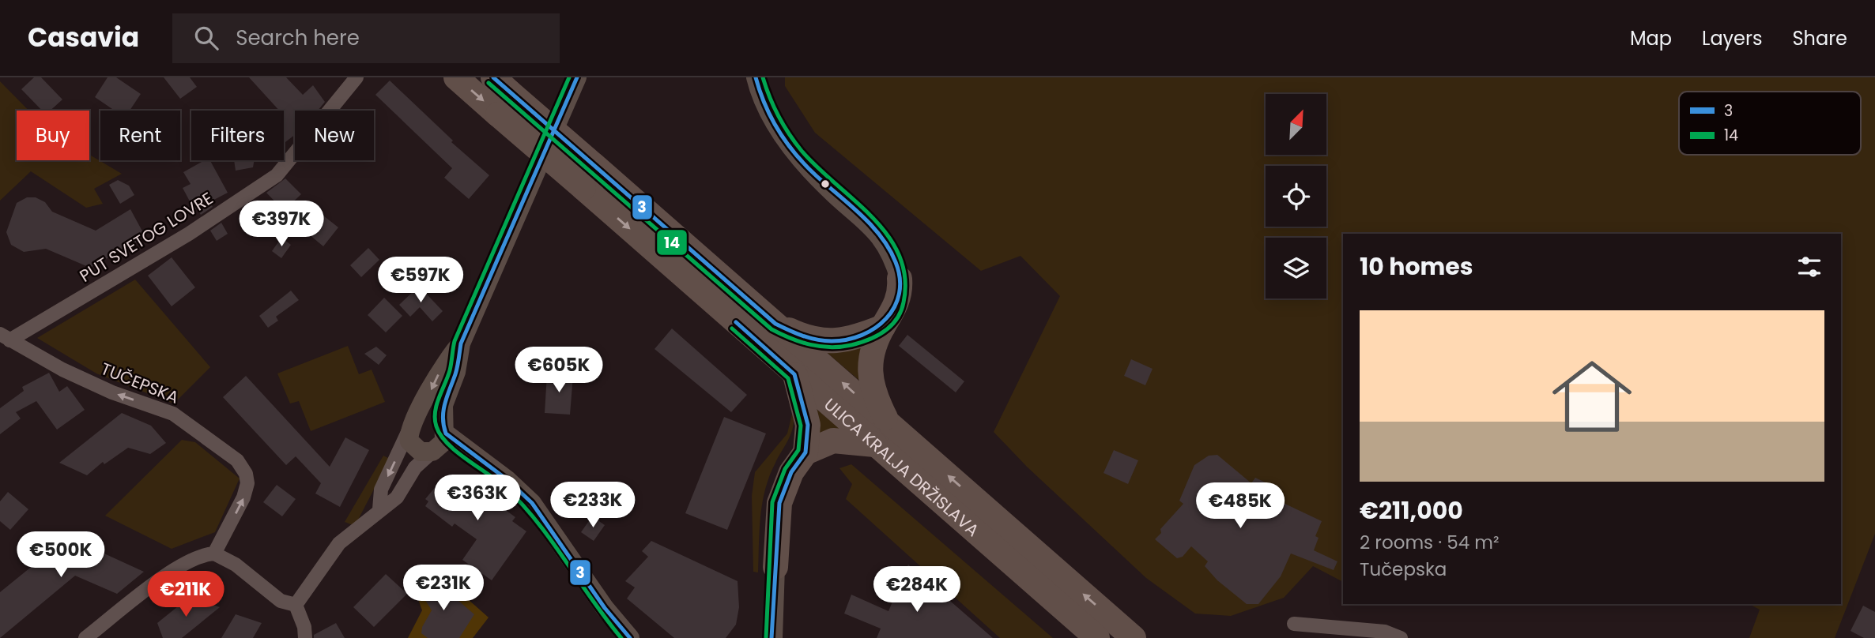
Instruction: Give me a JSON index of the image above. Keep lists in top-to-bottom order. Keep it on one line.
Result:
{"streets":{"highway":["ULICA KRALJA DRŽISLAVA"],"street":["PUT SVETOG LOVRE","TUČEPSKA"]},"crossings":[["PUT SVETOG LOVRE","TUČEPSKA"]],"one_way":["TUČEPSKA"],"lines":["transit line 3","transit line 14"],"legend":["3","14"],"north":"top right","page":{"header":"Casavia","search":"Search here","nav":["Map","Layers","Share"],"chip":["Buy","Rent","Filters","New"],"price":["€397K","€597K","€605K","€363K","€233K","€485K","€500K","€231K","€284K","€211K"],"heading":"10 homes","list":[{"name":"€211,000","note":"2 rooms · 54 m² · Tučepska"}]}}
